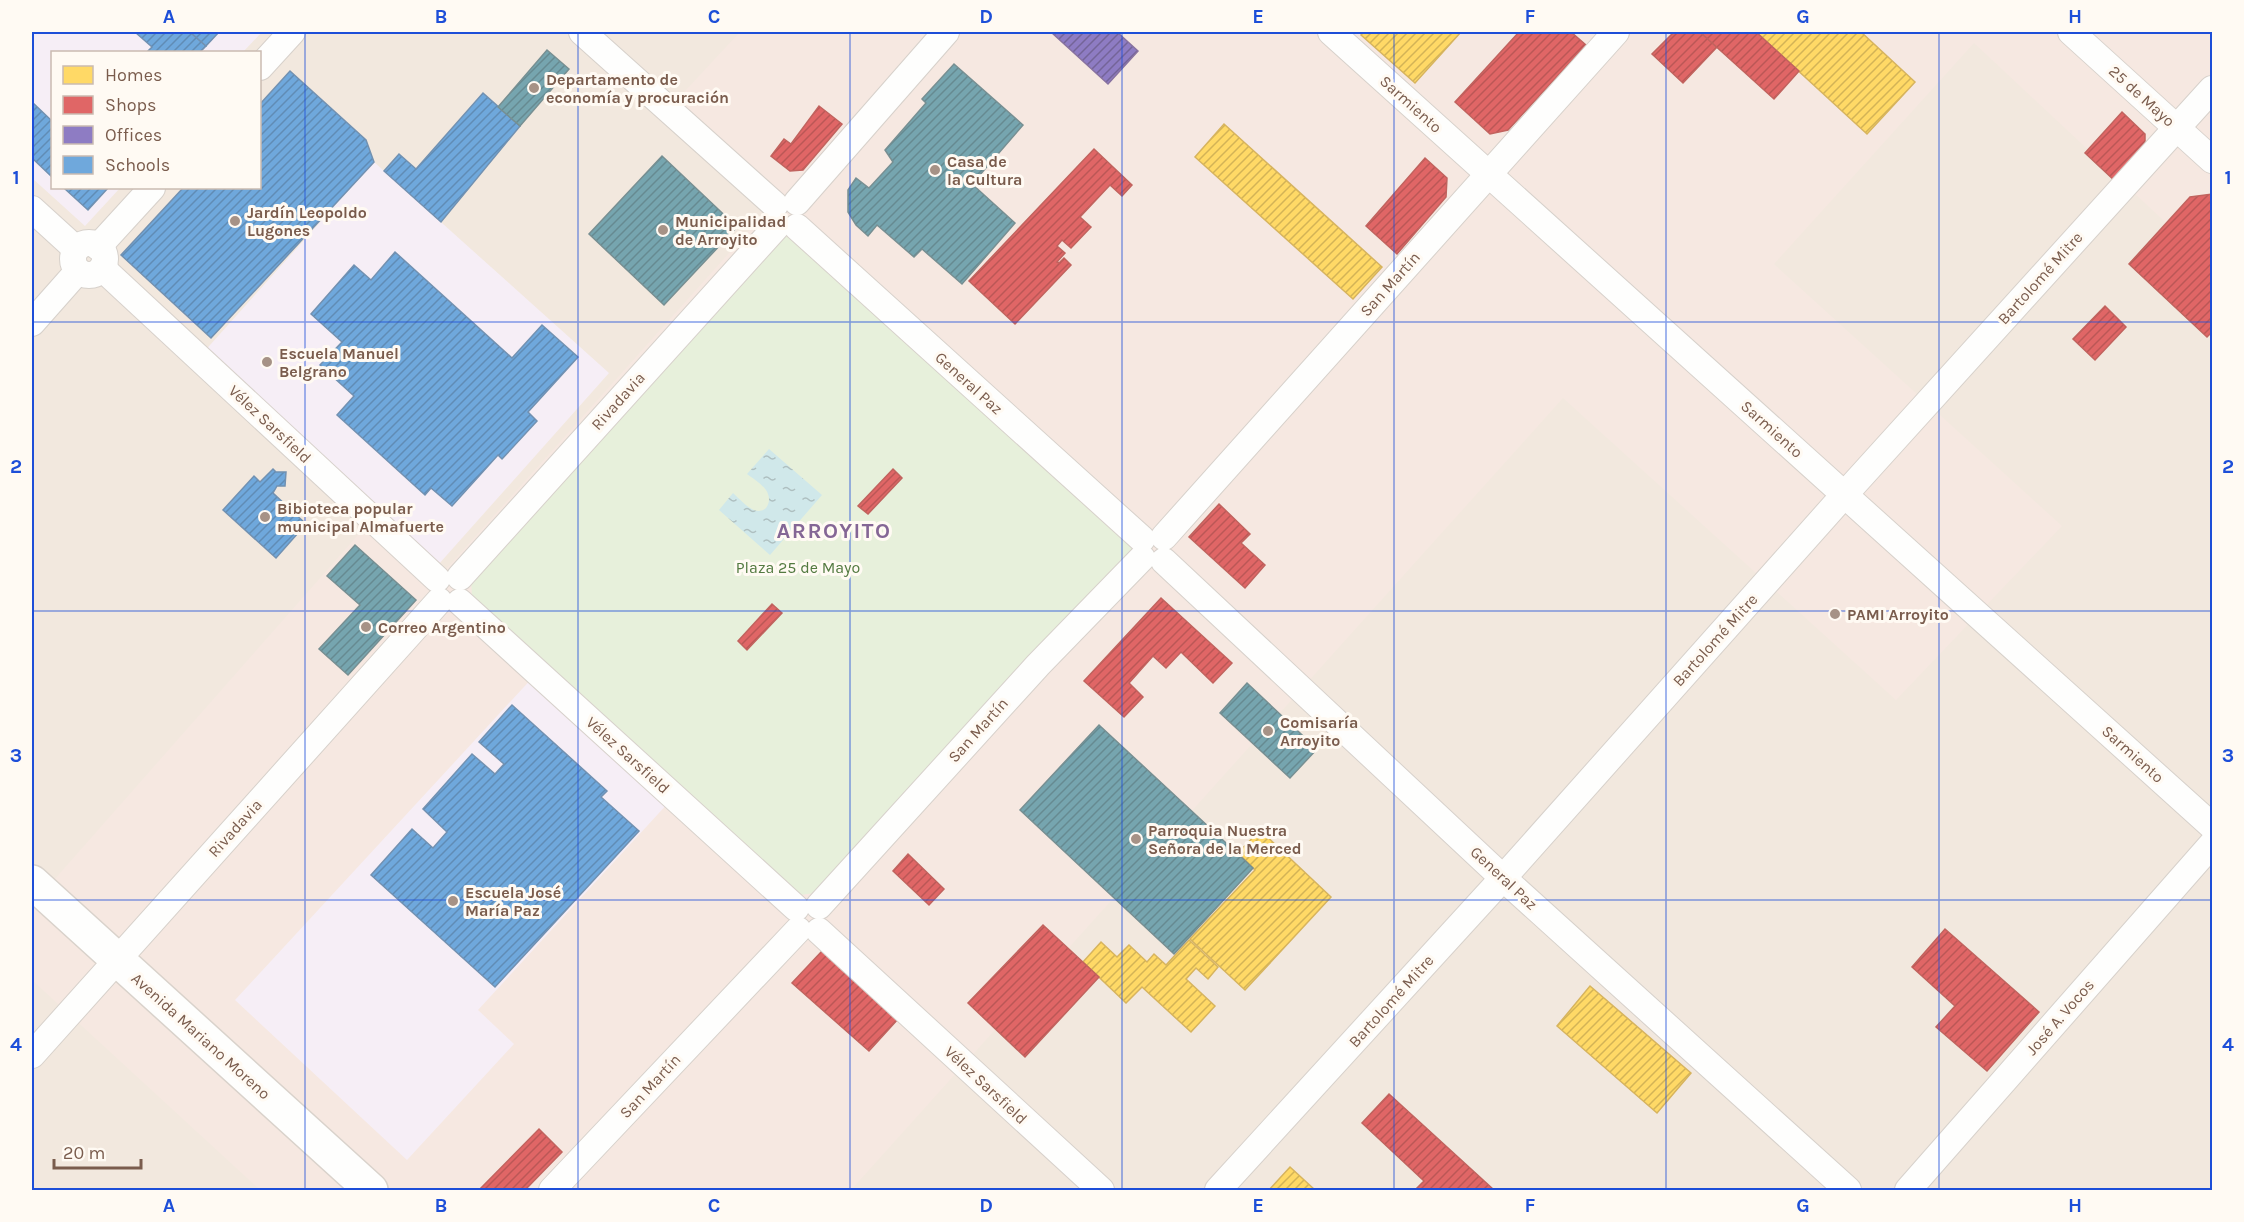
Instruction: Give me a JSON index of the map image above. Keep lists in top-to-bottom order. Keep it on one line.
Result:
{"streets":{"main road":["Avenida Mariano Moreno"],"street":["25 de Mayo","Sarmiento","Bartolomé Mitre","San Martín","General Paz","Rivadavia","Vélez Sarsfield","José A. Vocos"]},"crossings":[["25 de Mayo","Bartolomé Mitre"],["Sarmiento","Bartolomé Mitre"],["Sarmiento","San Martín"],["Bartolomé Mitre","General Paz"],["San Martín","General Paz"],["San Martín","Vélez Sarsfield"],["General Paz","Rivadavia"],["Rivadavia","Vélez Sarsfield"],["Rivadavia","Avenida Mariano Moreno"]],"districts":["ARROYITO"],"parks":["Plaza 25 de Mayo"],"places":["Departamento de economía y procuración","Casa de la Cultura","Jardín Leopoldo Lugones","Municipalidad de Arroyito","Escuela Manuel Belgrano","Bibioteca popular municipal Almafuerte","PAMI Arroyito","Correo Argentino","Comisaría Arroyito","Parroquia Nuestra Señora de la Merced","Escuela José María Paz"],"legend":["Homes","Shops","Offices","Schools"],"scale_bar":"20 m","grid":{"columns":["A","B","C","D","E","F","G","H"],"rows":["1","2","3","4"]}}
